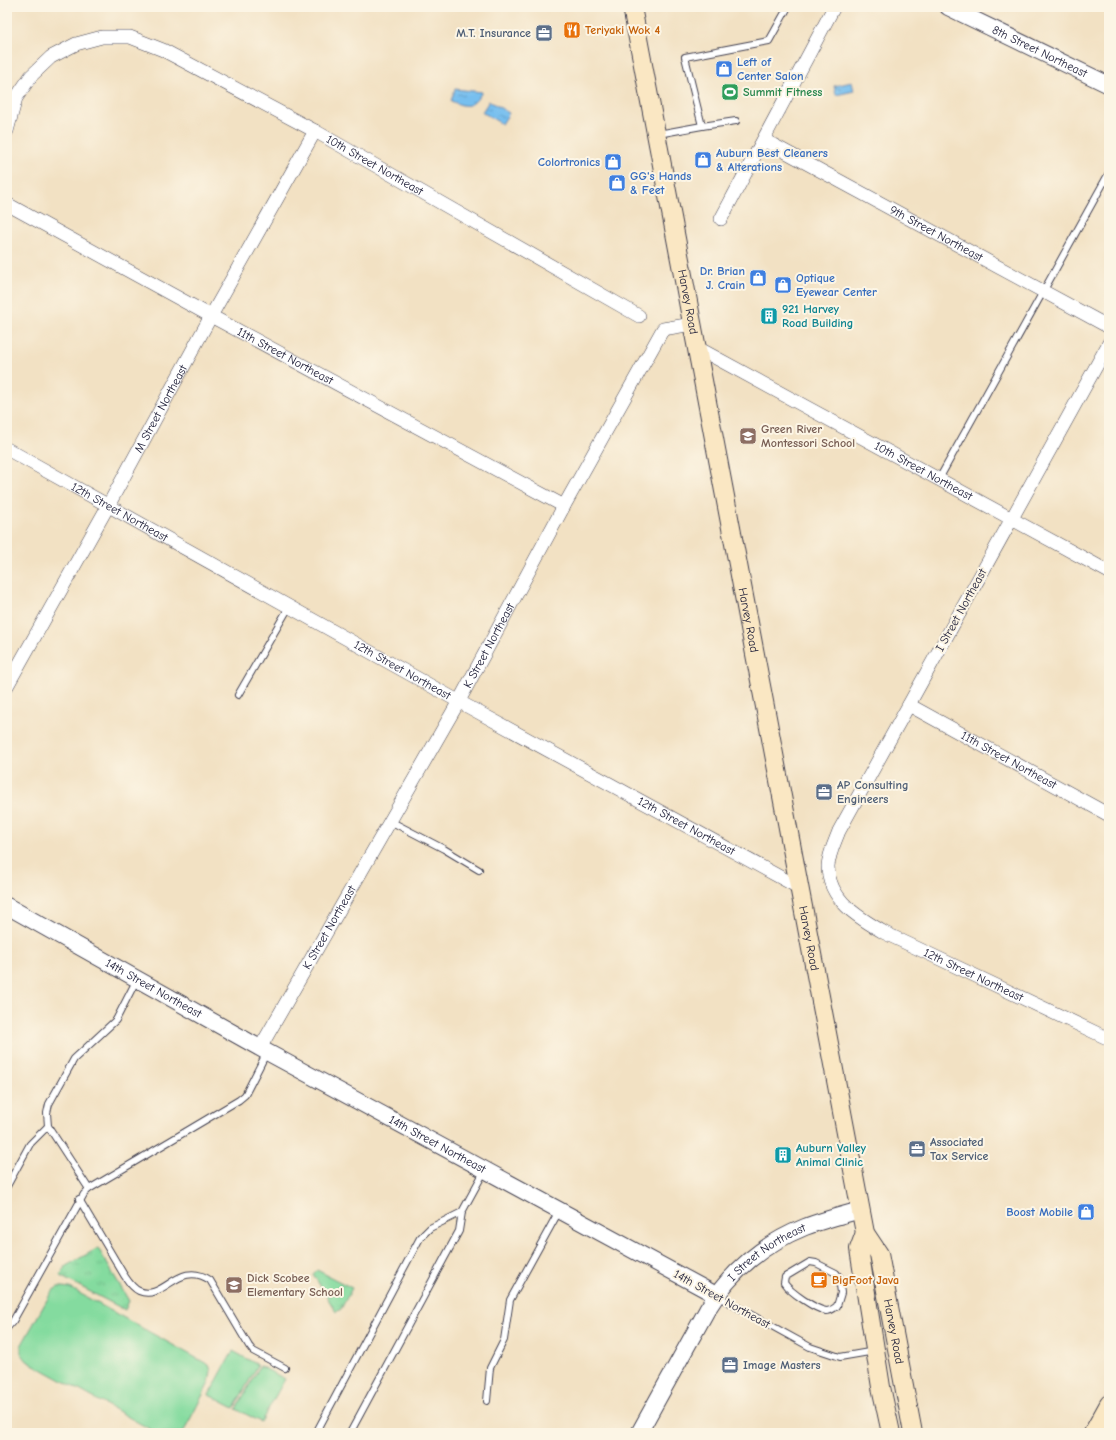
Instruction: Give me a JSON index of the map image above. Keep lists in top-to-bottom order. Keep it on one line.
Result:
{"streets":{"main road":["Harvey Road"],"street":["8th Street Northeast","10th Street Northeast","9th Street Northeast","11th Street Northeast","M Street Northeast","12th Street Northeast","I Street Northeast","K Street Northeast","14th Street Northeast"]},"crossings":[["10th Street Northeast","Harvey Road"],["10th Street Northeast","M Street Northeast"],["10th Street Northeast","I Street Northeast"],["Harvey Road","12th Street Northeast"],["Harvey Road","I Street Northeast"],["Harvey Road","K Street Northeast"],["Harvey Road","14th Street Northeast"],["11th Street Northeast","M Street Northeast"],["11th Street Northeast","I Street Northeast"],["11th Street Northeast","K Street Northeast"],["M Street Northeast","12th Street Northeast"],["12th Street Northeast","I Street Northeast"],["12th Street Northeast","K Street Northeast"],["I Street Northeast","14th Street Northeast"],["K Street Northeast","14th Street Northeast"]],"places":{"restaurant":["Teriyaki Wok 4"],"office":["M.T. Insurance","AP Consulting Engineers","Associated Tax Service","Image Masters"],"shop":["Left of Center Salon","Auburn Best Cleaners & Alterations","Colortronics","GG's Hands & Feet","Dr. Brian J. Crain","Optique Eyewear Center","Boost Mobile"],"sports":["Summit Fitness"],"building":["921 Harvey Road Building","Auburn Valley Animal Clinic"],"school or university":["Green River Montessori School","Dick Scobee Elementary School"],"cafe":["BigFoot Java"]}}
